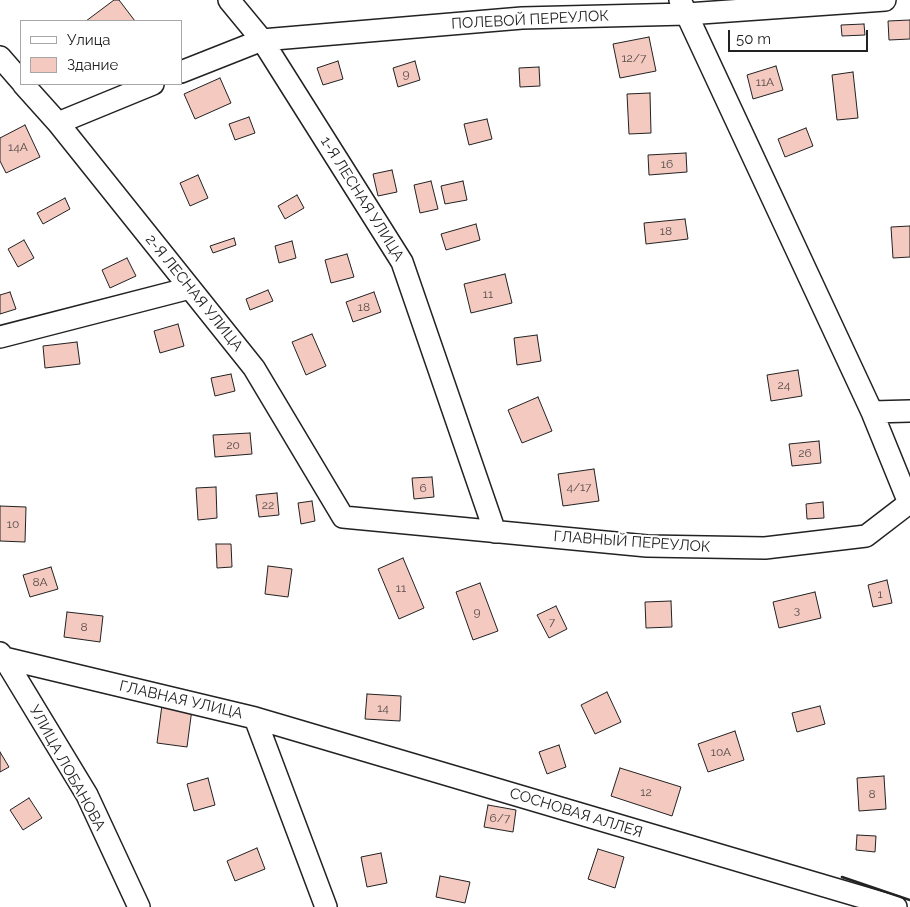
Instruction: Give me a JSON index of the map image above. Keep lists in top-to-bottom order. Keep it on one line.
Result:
{"streets":{"street":["ПОЛЕВОЙ ПЕРЕУЛОК","1-Я ЛЕСНАЯ УЛИЦА","2-Я ЛЕСНАЯ УЛИЦА","ГЛАВНЫЙ ПЕРЕУЛОК","ГЛАВНАЯ УЛИЦА","УЛИЦА ЛОБАНОВА","СОСНОВАЯ АЛЛЕЯ"]},"crossings":[["ПОЛЕВОЙ ПЕРЕУЛОК","1-Я ЛЕСНАЯ УЛИЦА"],["1-Я ЛЕСНАЯ УЛИЦА","ГЛАВНЫЙ ПЕРЕУЛОК"],["2-Я ЛЕСНАЯ УЛИЦА","ГЛАВНЫЙ ПЕРЕУЛОК"],["ГЛАВНАЯ УЛИЦА","УЛИЦА ЛОБАНОВА"],["ГЛАВНАЯ УЛИЦА","СОСНОВАЯ АЛЛЕЯ"]],"house_numbers":["12/7","9","11А","14А","16","18","11","18","24","20","26","4/17","6","22","10","8А","11","1","3","9","7","8","14","10А","12","8","6/7"],"legend":["Улица","Здание"],"scale_bar":"50 m"}
